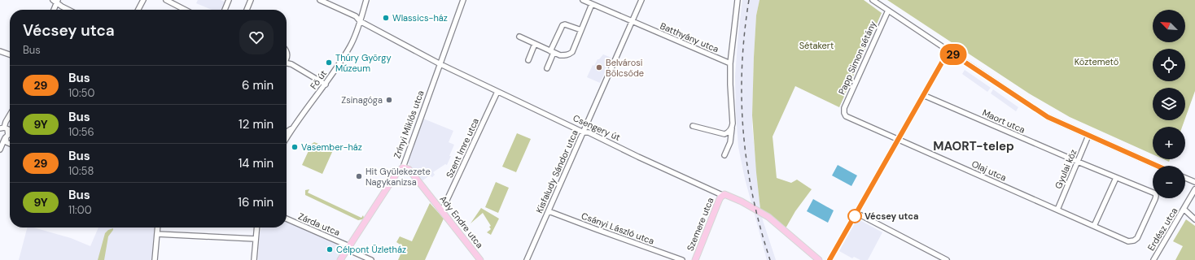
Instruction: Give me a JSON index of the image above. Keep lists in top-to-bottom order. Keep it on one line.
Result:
{"streets":{"main road":["Zrínyi Miklós utca","Csengery út","Ady Endre utca","Szemere utca"],"street":["Batthyány utca","Papp Simon sétány","Fő út","Maort utca","Szent Imre utca","Gyulai köz","Olaj utca","Kisfaludy Sándor utca","Zárda utca","Csányi László utca","Erdész utca"]},"crossings":[["Batthyány utca","Kisfaludy Sándor utca"],["Papp Simon sétány","Olaj utca"],["Fő út","Csengery út"],["Maort utca","Gyulai köz"],["Maort utca","Olaj utca"],["Zrínyi Miklós utca","Csengery út"],["Zrínyi Miklós utca","Ady Endre utca"],["Zrínyi Miklós utca","Zárda utca"],["Csengery út","Szent Imre utca"],["Csengery út","Kisfaludy Sándor utca"],["Csengery út","Szemere utca"],["Szent Imre utca","Ady Endre utca"],["Gyulai köz","Olaj utca"],["Kisfaludy Sándor utca","Csányi László utca"]],"districts":["MAORT-telep"],"parks":["Sétakert","Köztemető"],"places":["Wlassics-ház","Thúry György Múzeum","Belvárosi Bölcsőde","Zsinagóga","Vasember-ház","Hit Gyülekezete Nagykanizsa","Vécsey utca","Célpont Üzletház"],"lines":["bus line 29"],"north":"top left","page":{"on_map":"29","map_buttons":["+","−"],"heading":["Vécsey utca","Bus"],"list":[{"mark":"29","name":"Bus","note":"10:50","value":"6 min"},{"mark":"9Y","name":"Bus","note":"10:56","value":"12 min"},{"mark":"29","name":"Bus","note":"10:58","value":"14 min"},{"mark":"9Y","name":"Bus","note":"11:00","value":"16 min"}]}}
